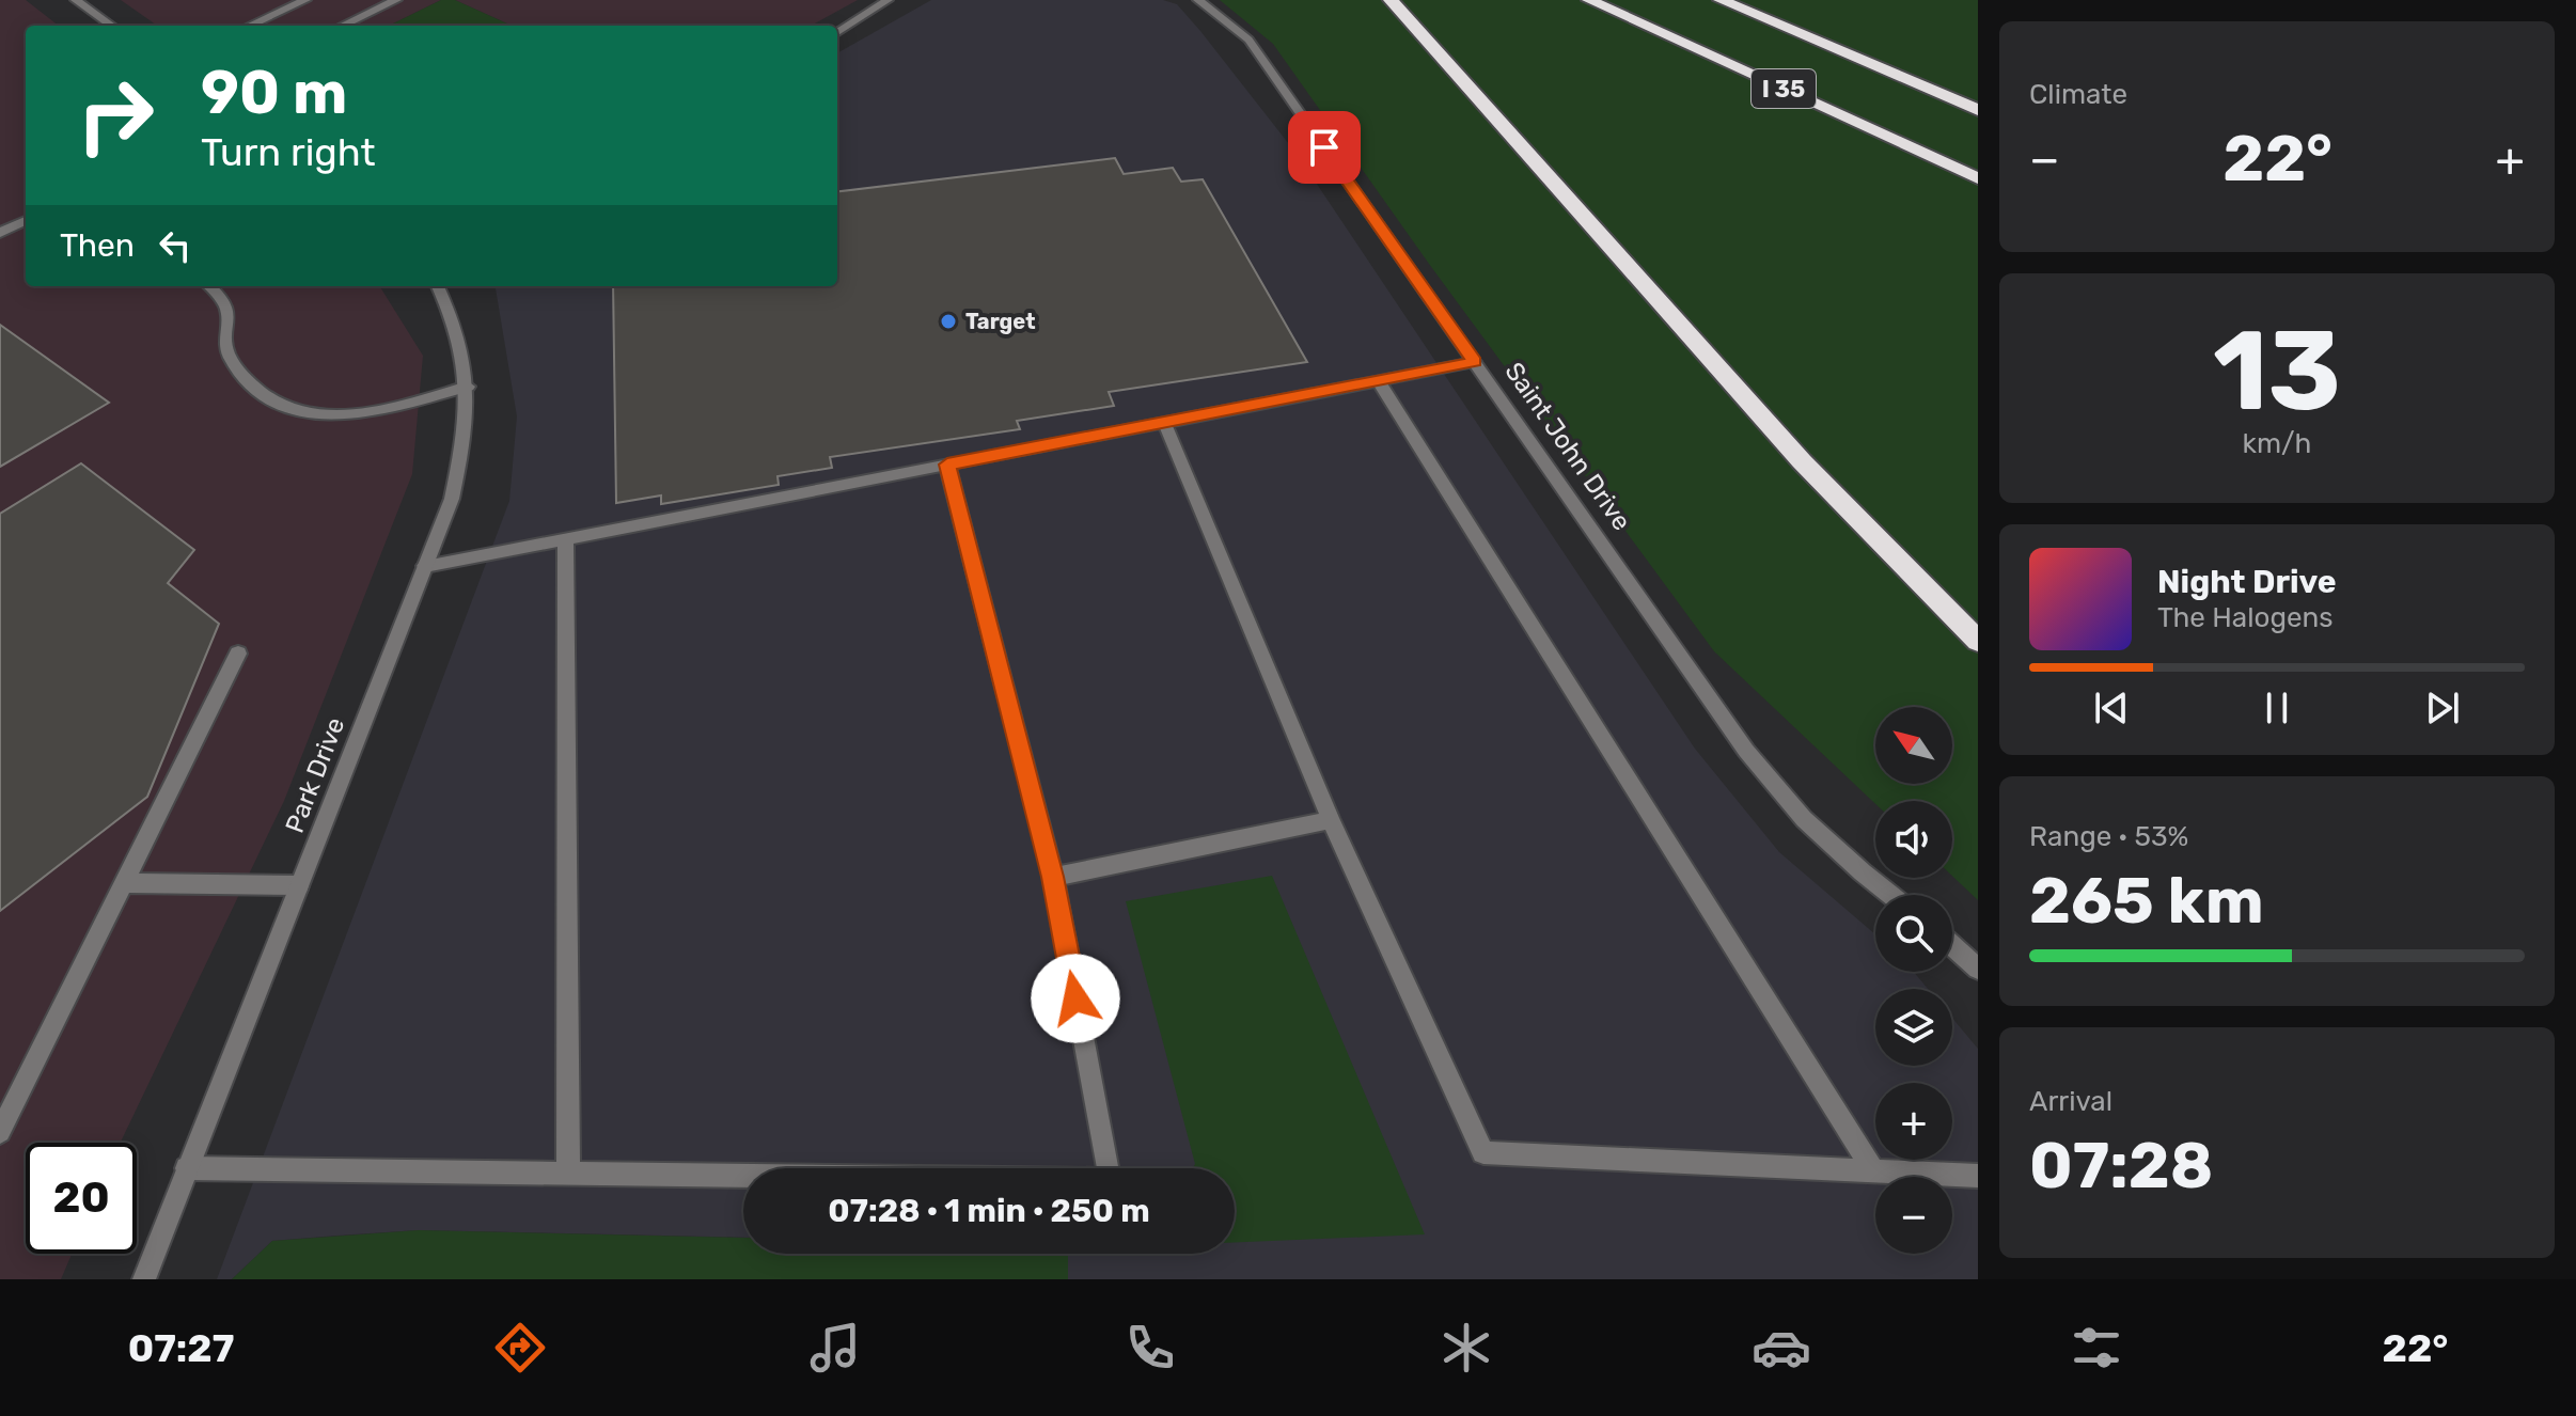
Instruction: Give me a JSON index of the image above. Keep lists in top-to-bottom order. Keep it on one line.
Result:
{"streets":{"highway":["I 35"],"street":["Saint John Drive","Park Drive"]},"places":["Target"],"north":"top left","page":{"tile":["Climate",["13","km/h"],["Range · 53%","265 km"],["Arrival","07:28"]],"turn":["90 m","Turn right"],"heat":["−","22°","+"],"then":"Then","song":["Night Drive","The Halogens"],"map_buttons":["+","−"],"limit":"20","trip":"07:28 · 1 min · 250 m","tabs":["07:27","22°"]}}
